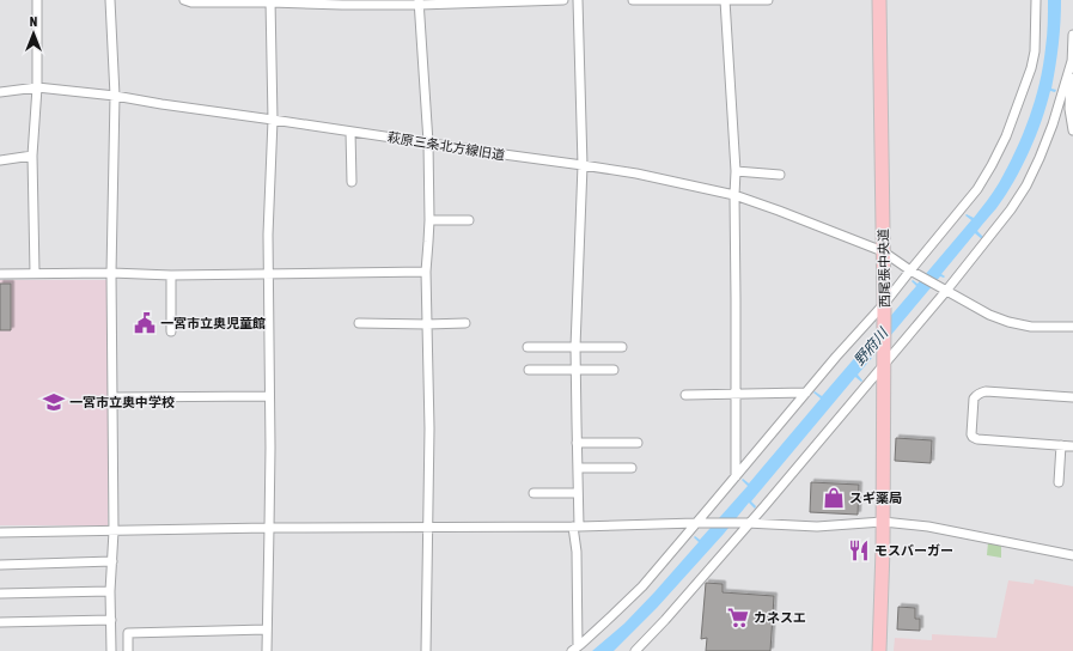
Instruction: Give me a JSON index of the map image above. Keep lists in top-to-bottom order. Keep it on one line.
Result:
{"streets":{"main road":["西尾張中央道"],"street":["萩原三条北方線旧道"]},"crossings":[["萩原三条北方線旧道","西尾張中央道"]],"water":["野府川"],"places":{"public building":["一宮市立奥児童館"],"school or university":["一宮市立奥中学校"],"shop":["スギ薬局"],"restaurant":["モスバーガー"],"supermarket":["カネスエ"]},"north":"top"}
